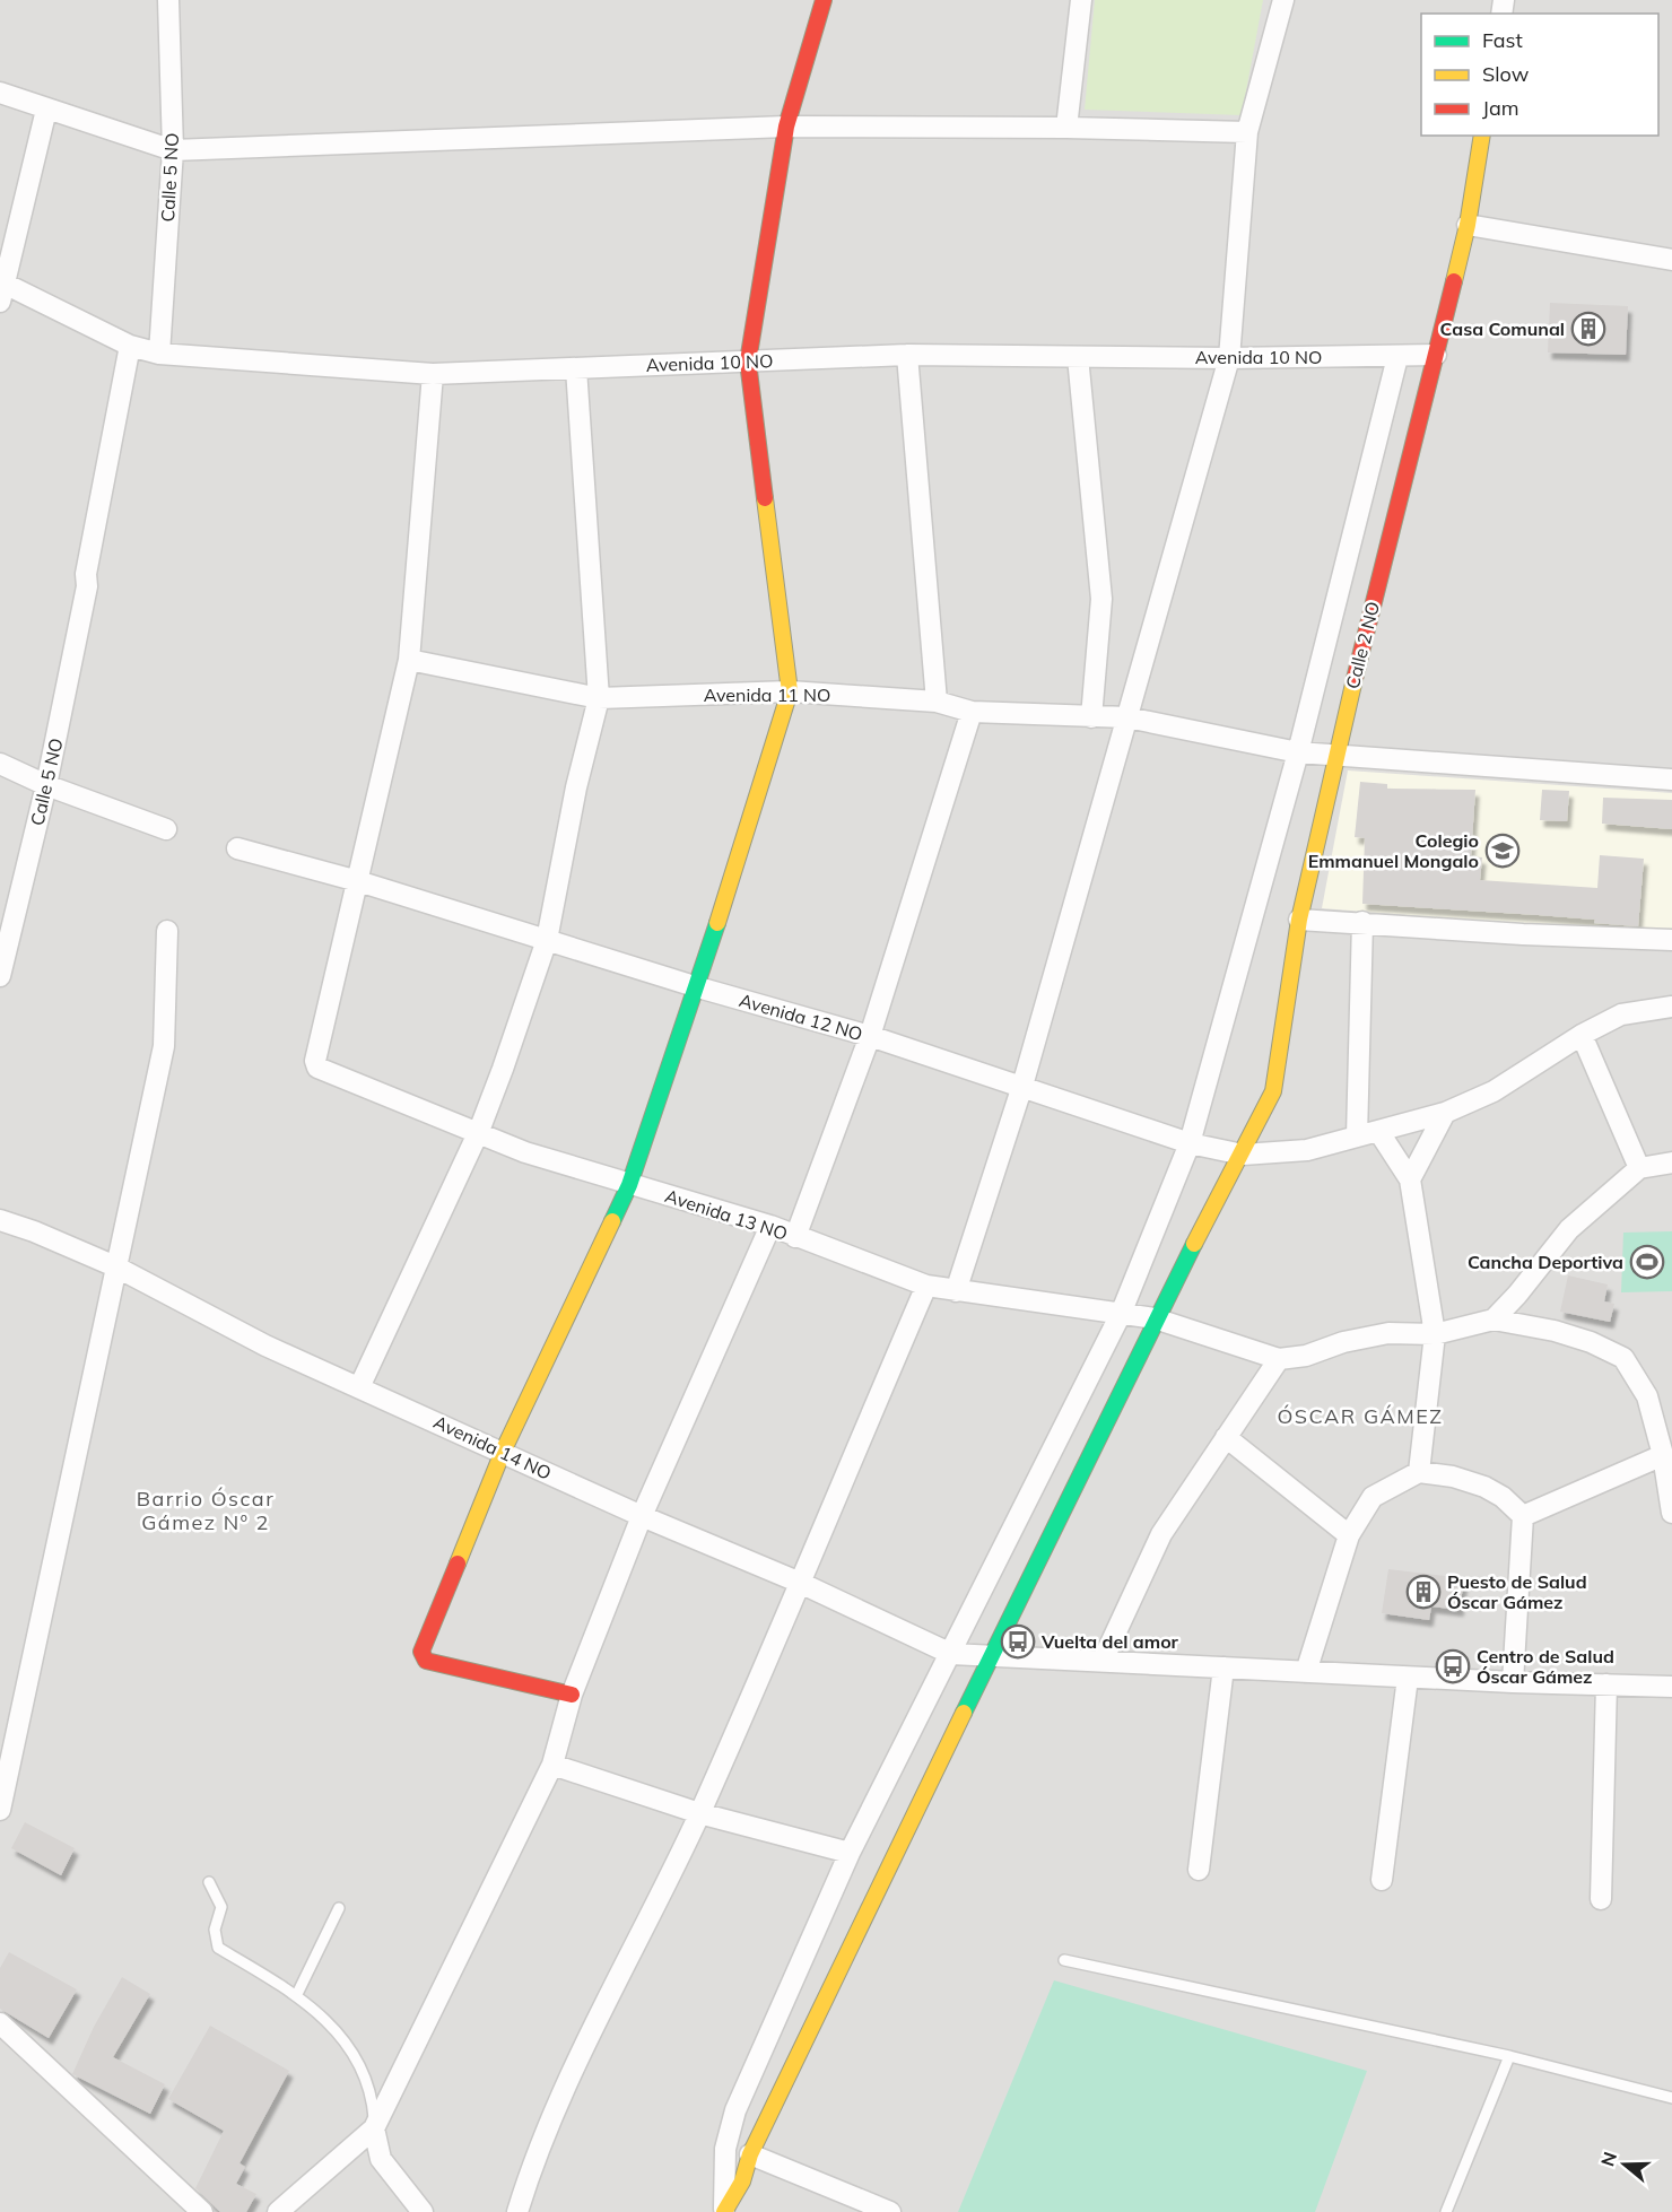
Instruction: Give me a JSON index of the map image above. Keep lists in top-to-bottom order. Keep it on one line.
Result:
{"streets":{"street":["Calle 5 NO","Avenida 10 NO","Calle 2 NO","Avenida 11 NO","Avenida 12 NO","Avenida 13 NO","Avenida 14 NO"]},"crossings":[["Calle 5 NO","Avenida 10 NO"],["Avenida 10 NO","Calle 2 NO"],["Calle 2 NO","Avenida 11 NO"],["Calle 2 NO","Avenida 12 NO"],["Calle 2 NO","Avenida 13 NO"],["Calle 2 NO","Avenida 14 NO"],["Avenida 12 NO","Avenida 13 NO"]],"districts":["ÓSCAR GÁMEZ","Barrio Óscar Gámez Nº 2"],"places":{"building":["Casa Comunal","Puesto de Salud Óscar Gámez"],"school or university":["Colegio Emmanuel Mongalo"],"sports":["Cancha Deportiva"],"bus stop":["Vuelta del amor","Centro de Salud Óscar Gámez"]},"legend":["Fast","Slow","Jam"],"north":"left"}
